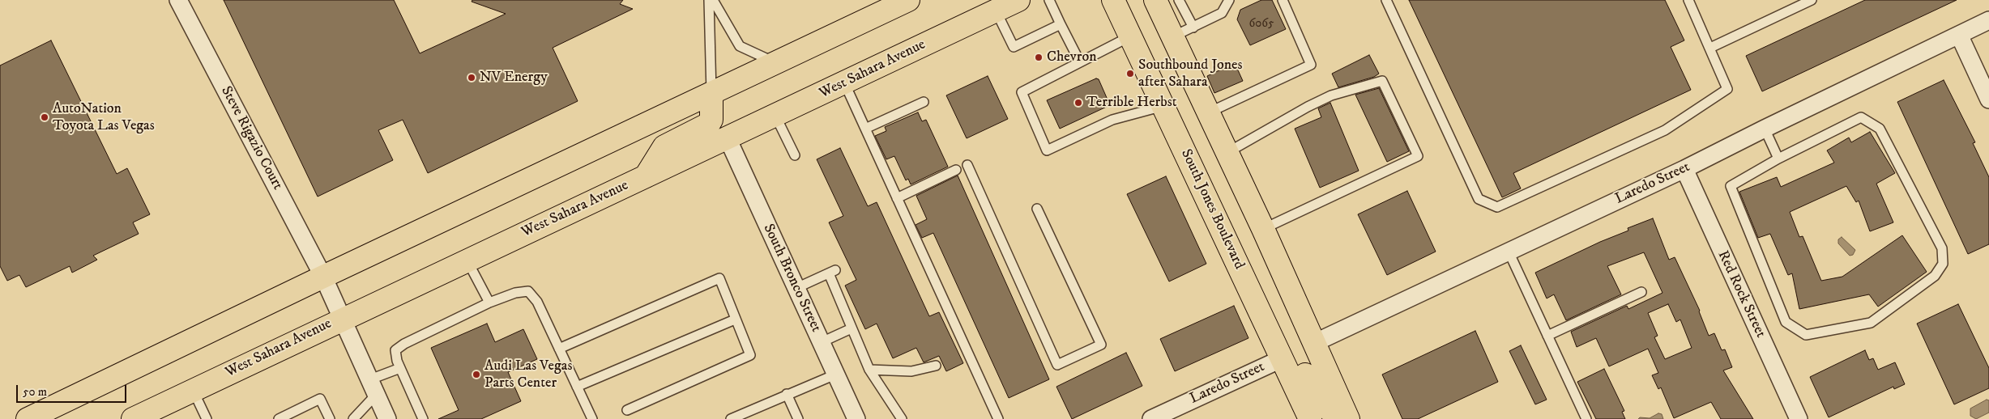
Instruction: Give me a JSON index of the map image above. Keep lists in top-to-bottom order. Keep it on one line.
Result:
{"streets":{"main road":["West Sahara Avenue","South Jones Boulevard"],"street":["Steve Rigazio Court","Laredo Street","South Bronco Street","Red Rock Street"]},"crossings":[["West Sahara Avenue","Steve Rigazio Court"],["West Sahara Avenue","South Bronco Street"],["Laredo Street","South Jones Boulevard"],["Laredo Street","Red Rock Street"]],"places":["Chevron","Southbound Jones after Sahara","NV Energy","Terrible Herbst","AutoNation Toyota Las Vegas","Audi Las Vegas Parts Center"],"house_numbers":["6065"],"scale_bar":"50 m"}
